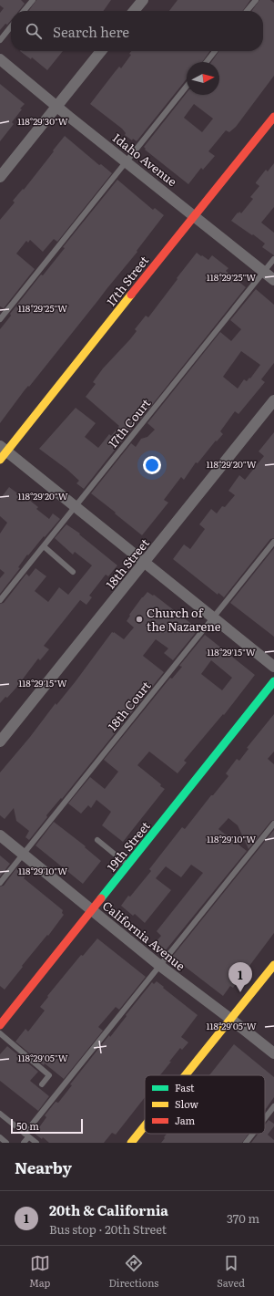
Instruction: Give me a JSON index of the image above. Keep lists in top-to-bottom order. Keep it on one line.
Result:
{"streets":{"street":["Idaho Avenue","17th Street","18th Street","19th Street","California Avenue"],"lane":["17th Court","18th Court"]},"crossings":[["Idaho Avenue","17th Street"],["Idaho Avenue","17th Court"],["18th Court","California Avenue"],["19th Street","California Avenue"]],"places":["Church of the Nazarene"],"legend":["Fast","Slow","Jam"],"scale_bar":"50 m","north":"right","page":{"search":"Search here","pins":"1","scale":"50 m","heading":"Nearby","list":[{"mark":"1","name":"20th & California","note":"Bus stop · 20th Street","value":"370 m"}],"nav":["Map","Directions","Saved"]},"coordinates":["118°29'30\"W","118°29'25\"W","118°29'20\"W","118°29'15\"W","118°29'10\"W","118°29'05\"W"]}
